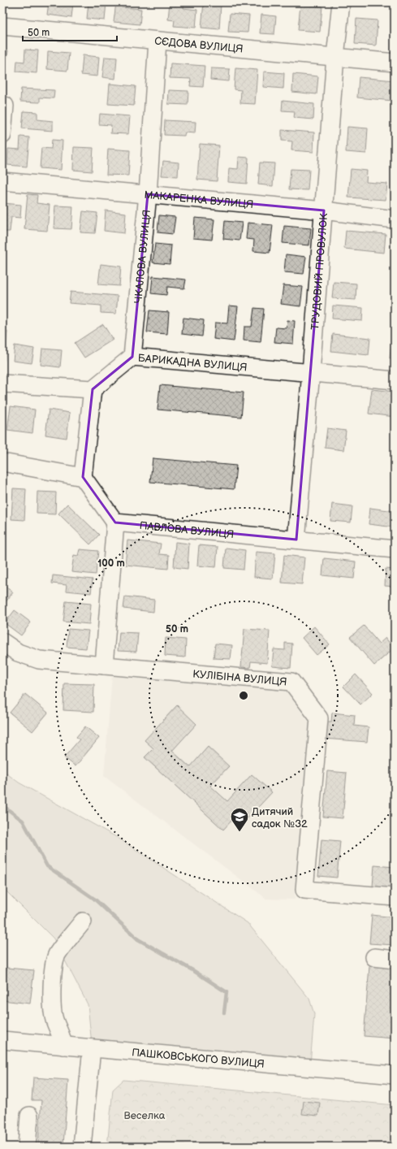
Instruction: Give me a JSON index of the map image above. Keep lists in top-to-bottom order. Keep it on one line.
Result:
{"streets":{"street":["СЄДОВА ВУЛИЦЯ","МАКАРЕНКА ВУЛИЦЯ","ЧКАЛОВА ВУЛИЦЯ","ТРУДОВИЙ ПРОВУЛОК","БАРИКАДНА ВУЛИЦЯ","ПАВЛОВА ВУЛИЦЯ","КУЛІБІНА ВУЛИЦЯ","ПАШКОВСЬКОГО ВУЛИЦЯ"]},"crossings":[["СЄДОВА ВУЛИЦЯ","ЧКАЛОВА ВУЛИЦЯ"],["СЄДОВА ВУЛИЦЯ","ТРУДОВИЙ ПРОВУЛОК"],["МАКАРЕНКА ВУЛИЦЯ","ЧКАЛОВА ВУЛИЦЯ"],["МАКАРЕНКА ВУЛИЦЯ","ТРУДОВИЙ ПРОВУЛОК"],["ЧКАЛОВА ВУЛИЦЯ","БАРИКАДНА ВУЛИЦЯ"],["ТРУДОВИЙ ПРОВУЛОК","БАРИКАДНА ВУЛИЦЯ"],["ТРУДОВИЙ ПРОВУЛОК","ПАВЛОВА ВУЛИЦЯ"]],"parks":["Веселка"],"places":{"school or university":["Дитячий садок №32"]},"scale_bar":"50 m","rings":["100 m","50 m"]}
